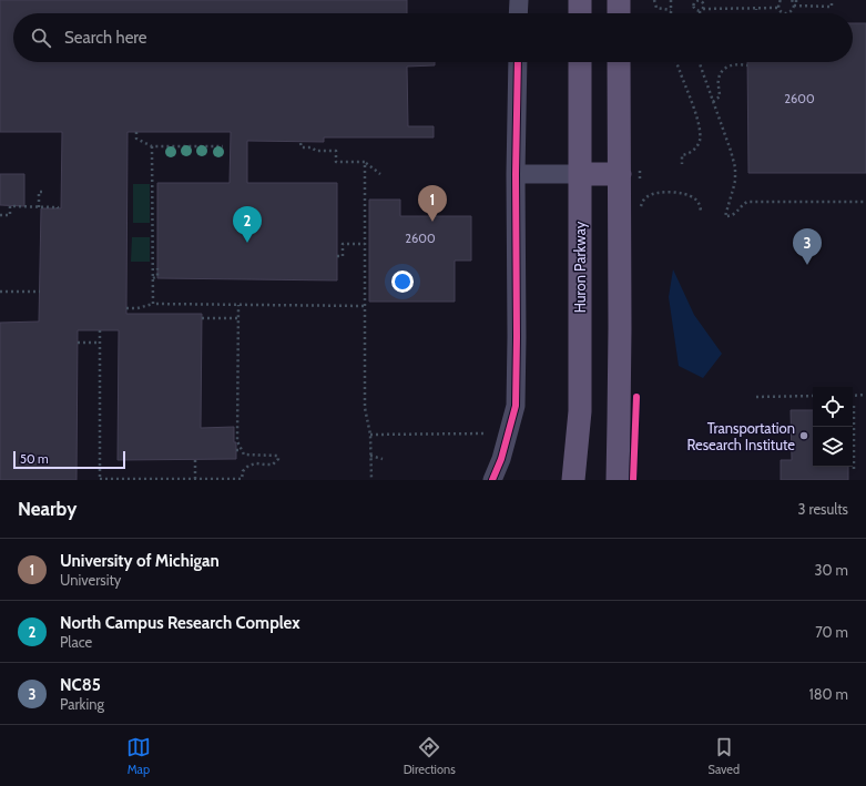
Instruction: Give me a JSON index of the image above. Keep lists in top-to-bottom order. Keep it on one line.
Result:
{"streets":{"main road":["Huron Parkway"]},"places":["Transportation Research Institute"],"house_numbers":["2600","2600"],"scale_bar":"50 m","page":{"search":"Search here","pins":["1","2","3"],"scale":"50 m","heading":["Nearby","3 results"],"list":[{"mark":"1","name":"University of Michigan","note":"University","value":"30 m"},{"mark":"2","name":"North Campus Research Complex","note":"Place","value":"70 m"},{"mark":"3","name":"NC85","note":"Parking","value":"180 m"}],"nav":["Map","Directions","Saved"]}}
